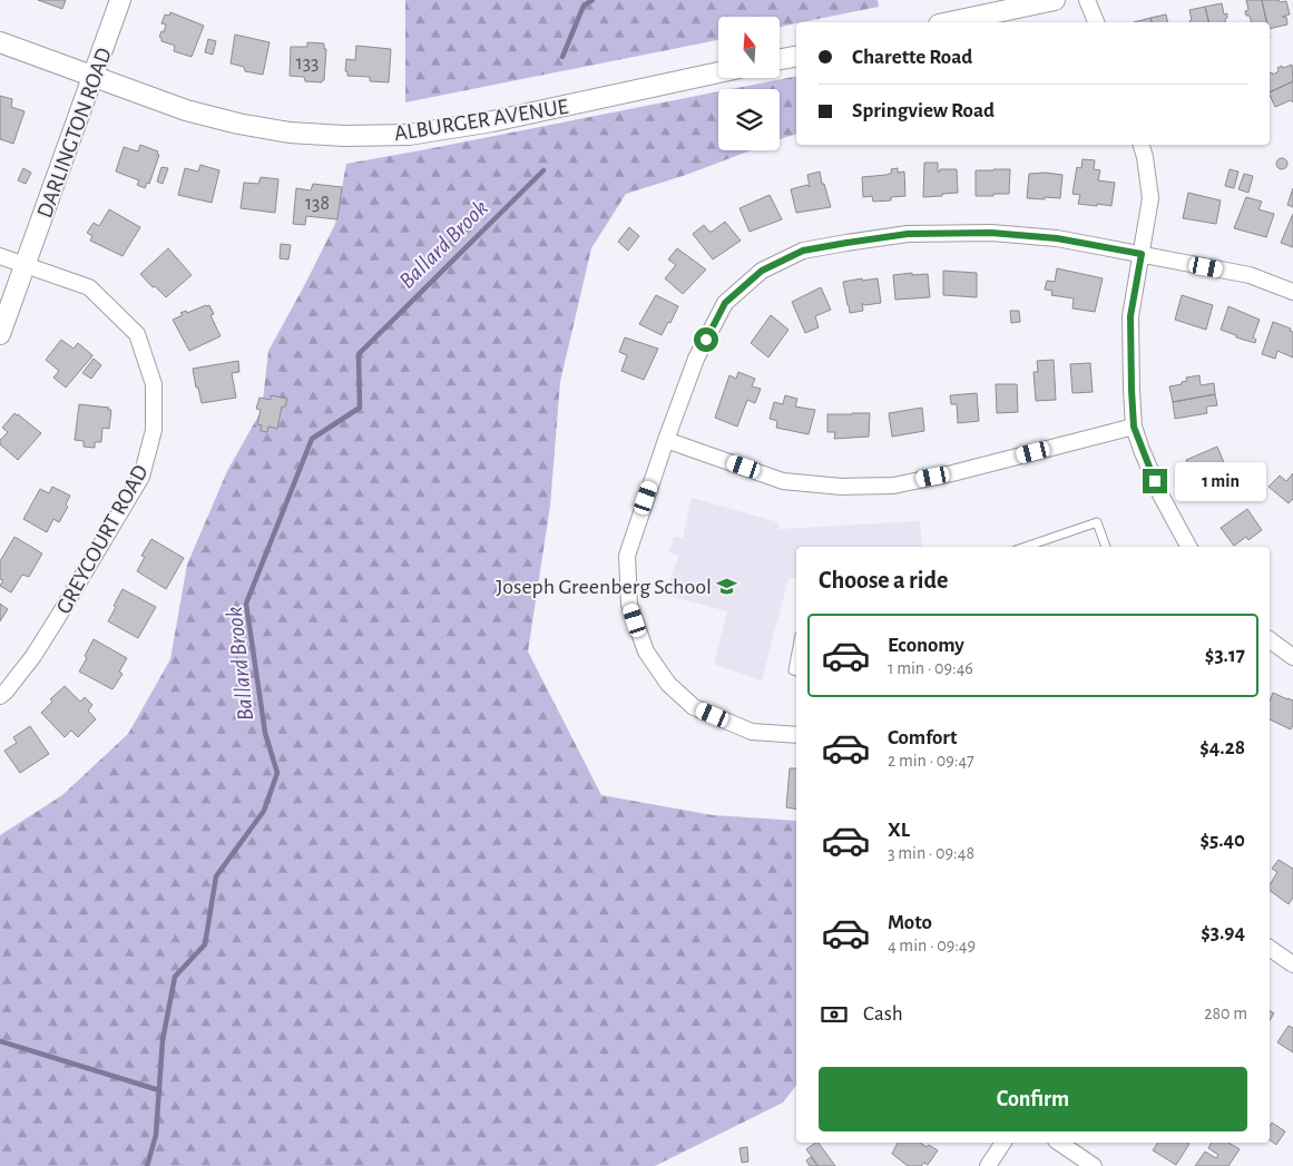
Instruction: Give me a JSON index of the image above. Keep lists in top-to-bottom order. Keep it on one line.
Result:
{"streets":{"street":["ALBURGER AVENUE","DARLINGTON ROAD","GREYCOURT ROAD"]},"crossings":[["ALBURGER AVENUE","DARLINGTON ROAD"],["DARLINGTON ROAD","GREYCOURT ROAD"]],"water":["Ballard Brook"],"places":{"school or university":["Joseph Greenberg School"]},"house_numbers":["133","138"],"north":"top","page":{"banner":["Charette Road","Springview Road"],"bubble":"1 min","heading":"Choose a ride","list":[{"name":"Economy","note":"1 min · 09:46","value":"$3.17"},{"name":"Comfort","note":"2 min · 09:47","value":"$4.28"},{"name":"XL","note":"3 min · 09:48","value":"$5.40"},{"name":"Moto","note":"4 min · 09:49","value":"$3.94"}],"pay":["Cash","280 m"],"buttons":"Confirm"}}
